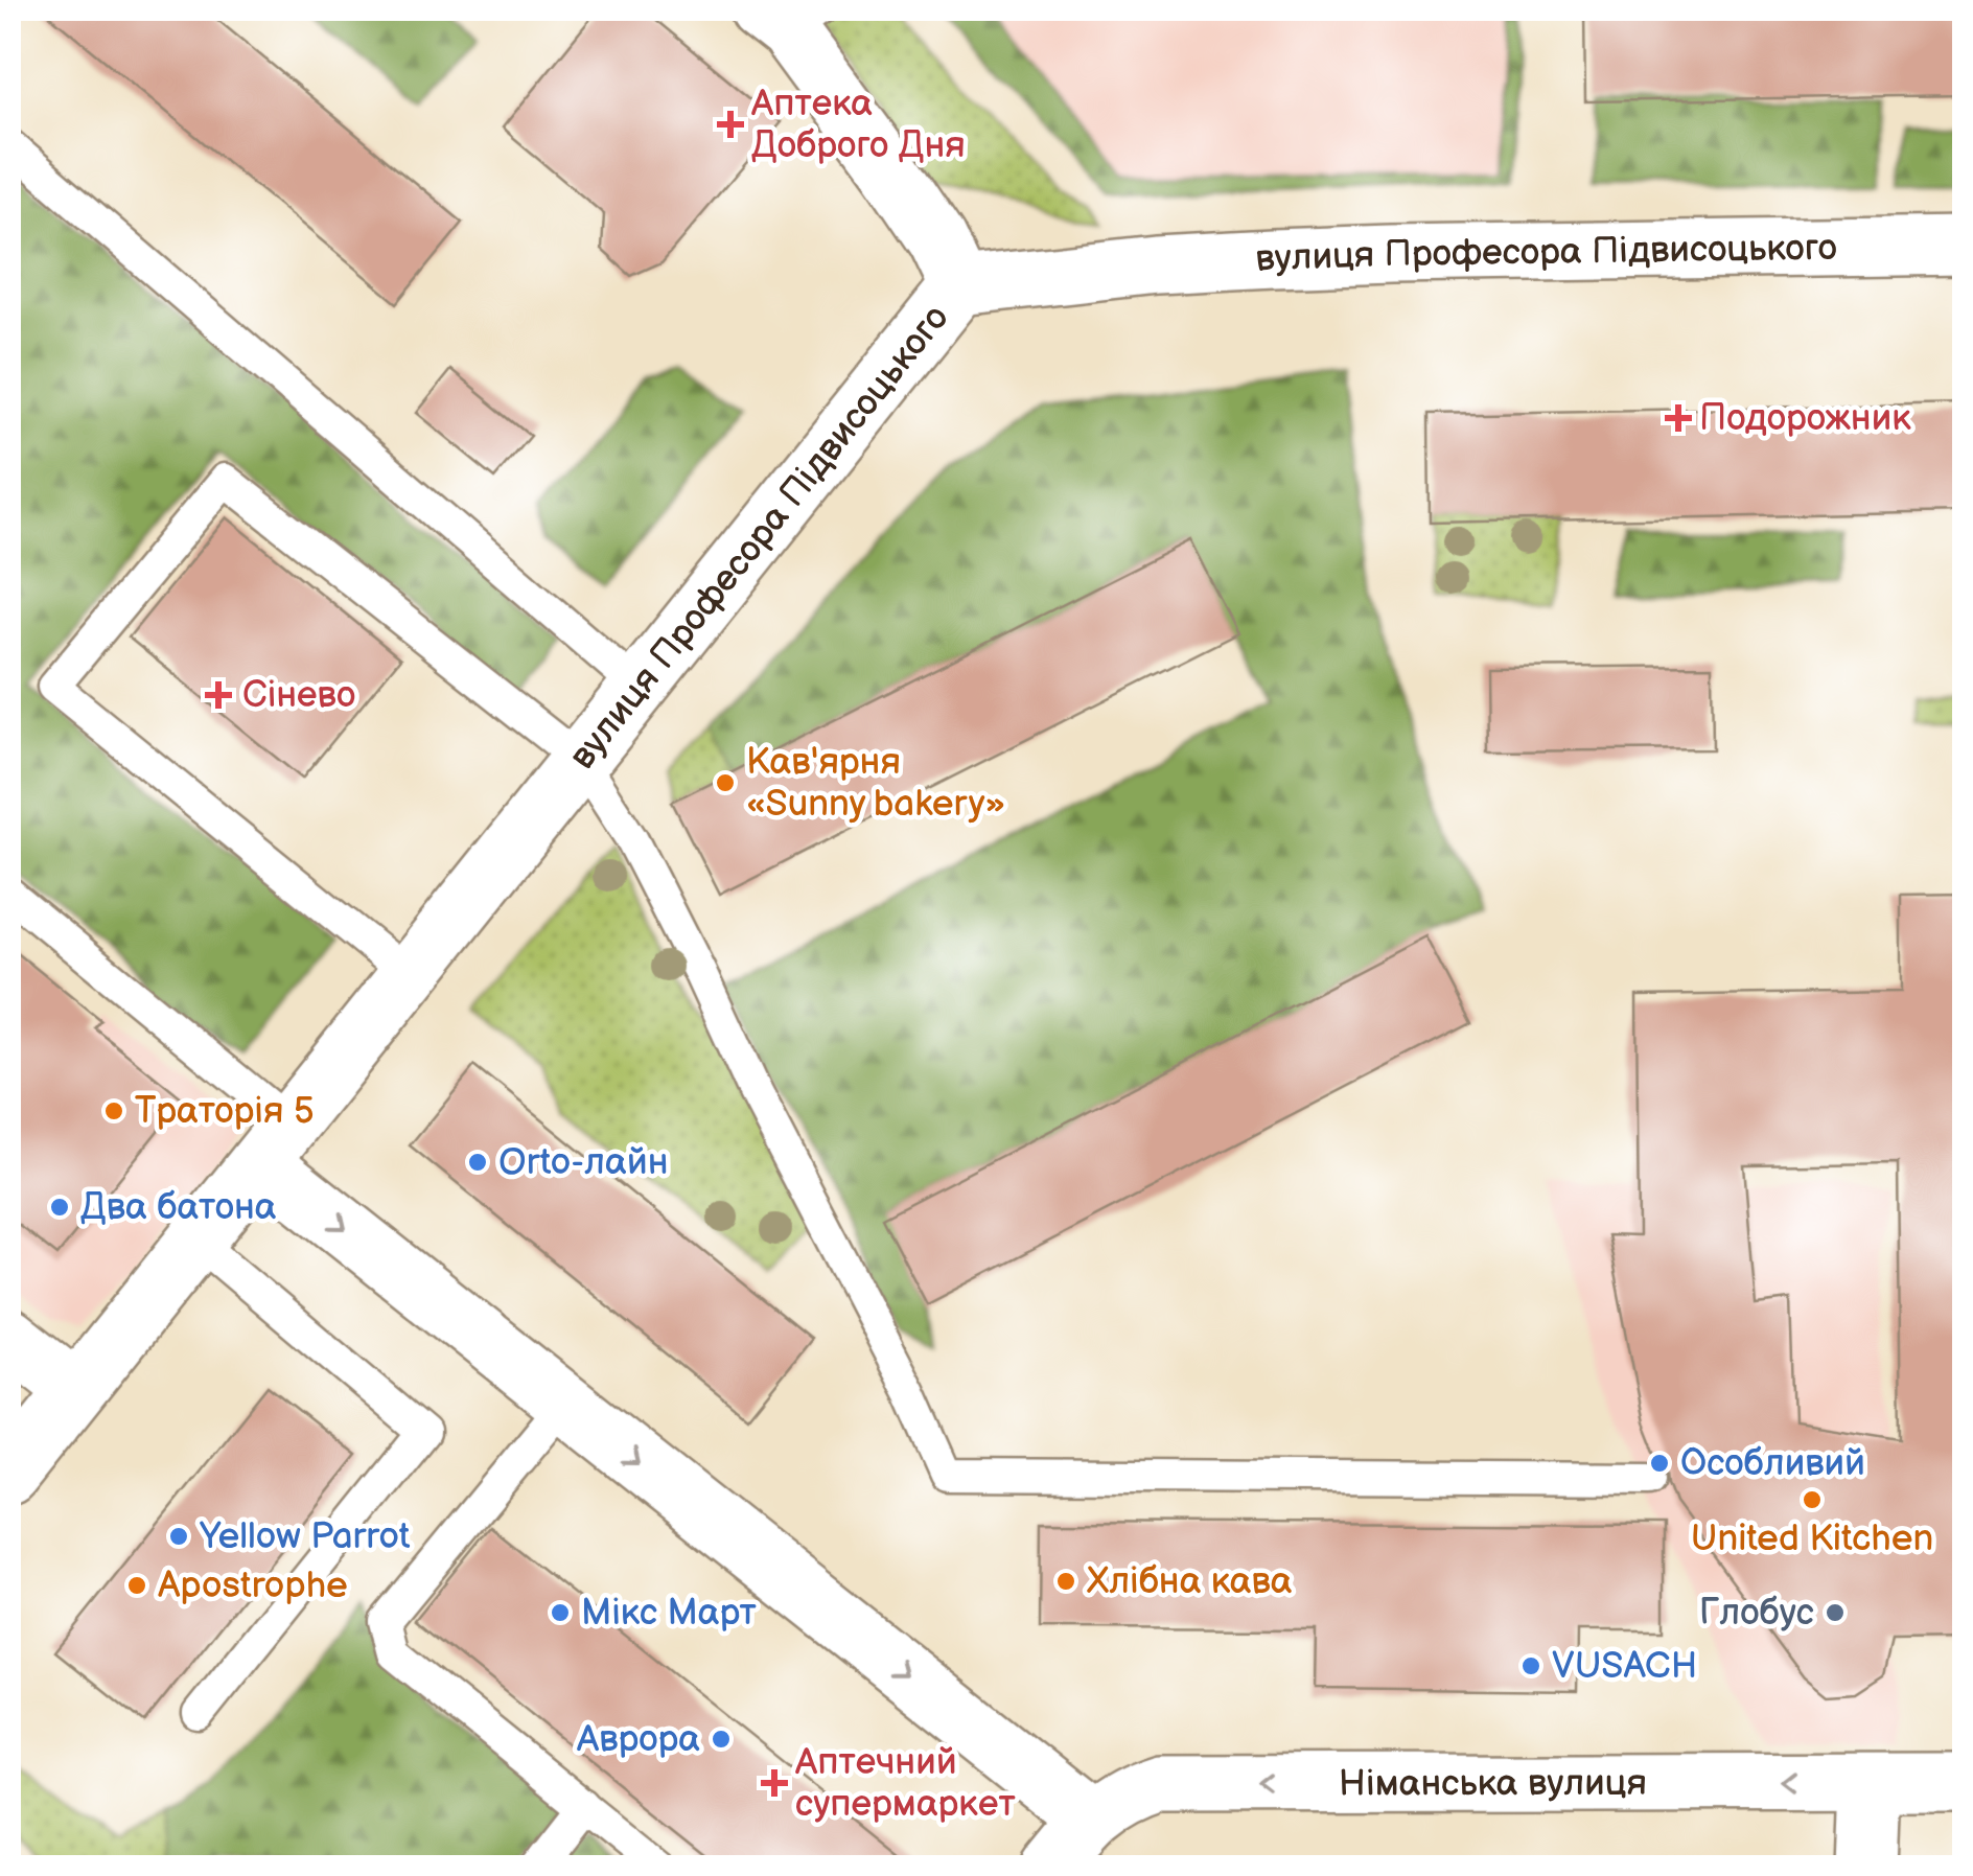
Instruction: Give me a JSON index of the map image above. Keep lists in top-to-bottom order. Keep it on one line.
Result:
{"streets":{"street":["вулиця Професора Підвисоцького","Німанська вулиця"]},"one_way":["Німанська вулиця"],"places":{"health":["Аптека Доброго Дня","Подорожник","Сінево","Аптечний супермаркет"],"other":["Кав'ярня «Sunny bakery»","Траторія 5","Orto-лайн","Два батона","Особливий","United Kitchen","Yellow Parrot","Хлібна кава","Apostrophe","Мікс Март","Глобус","VUSACH","Аврора"]}}
